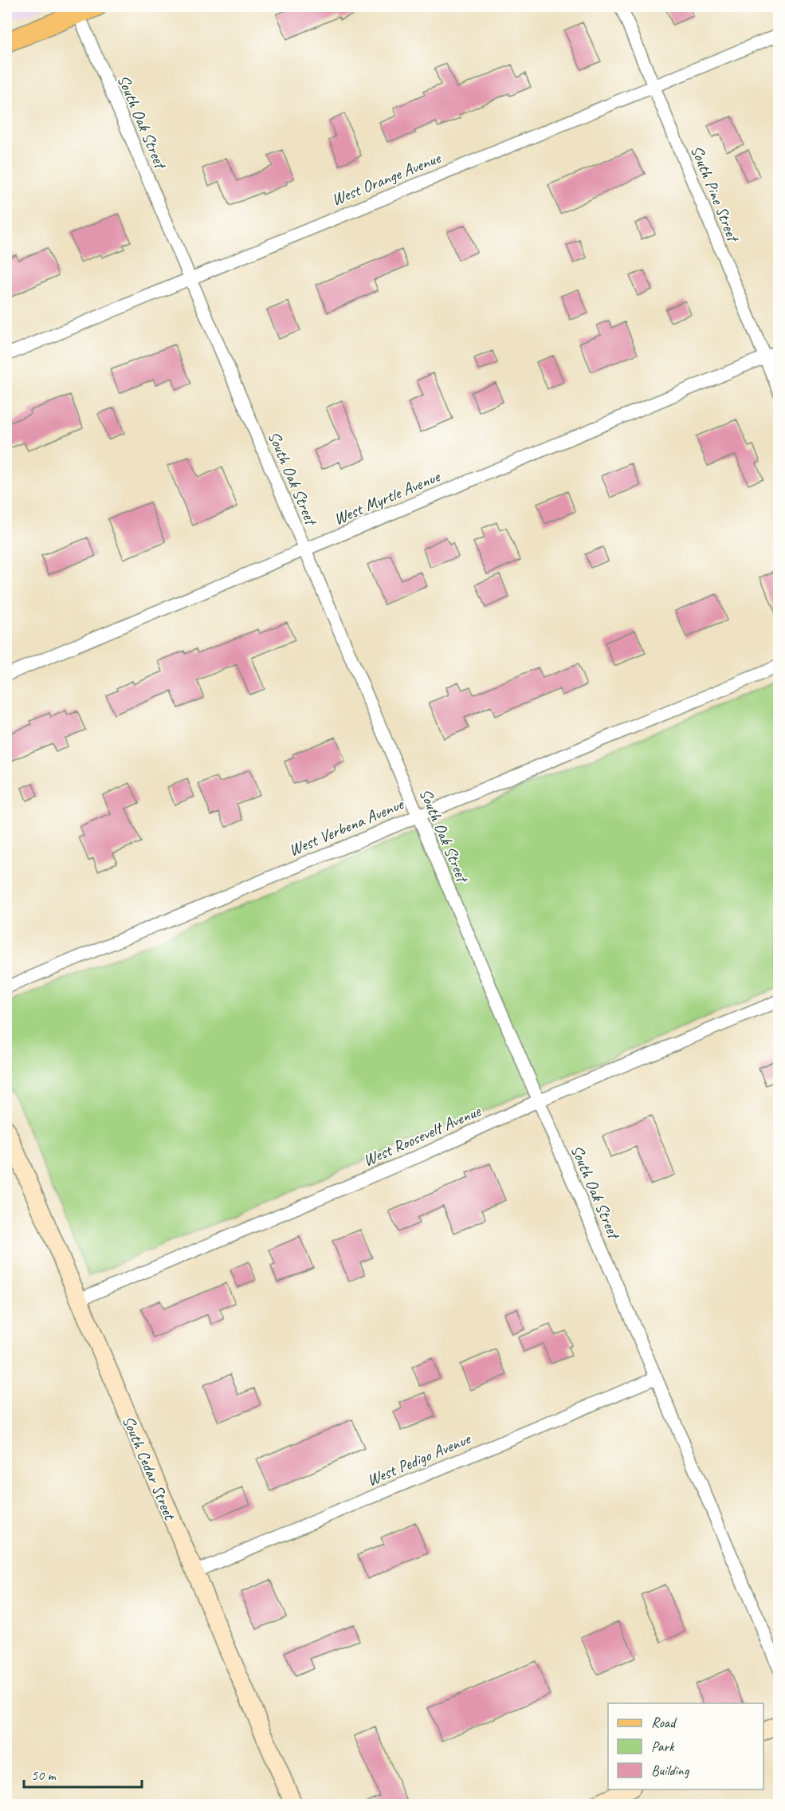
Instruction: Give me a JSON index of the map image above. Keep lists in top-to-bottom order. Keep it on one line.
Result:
{"streets":{"street":["South Oak Street","West Orange Avenue","South Pine Street","West Myrtle Avenue","West Verbena Avenue","West Roosevelt Avenue","West Pedigo Avenue","South Cedar Street"]},"crossings":[["South Oak Street","West Orange Avenue"],["South Oak Street","West Myrtle Avenue"],["South Oak Street","West Verbena Avenue"],["South Oak Street","West Roosevelt Avenue"],["South Oak Street","West Pedigo Avenue"],["West Orange Avenue","South Pine Street"],["South Pine Street","West Myrtle Avenue"],["West Roosevelt Avenue","South Cedar Street"],["West Pedigo Avenue","South Cedar Street"]],"legend":["Road","Park","Building"],"scale_bar":"50 m"}
